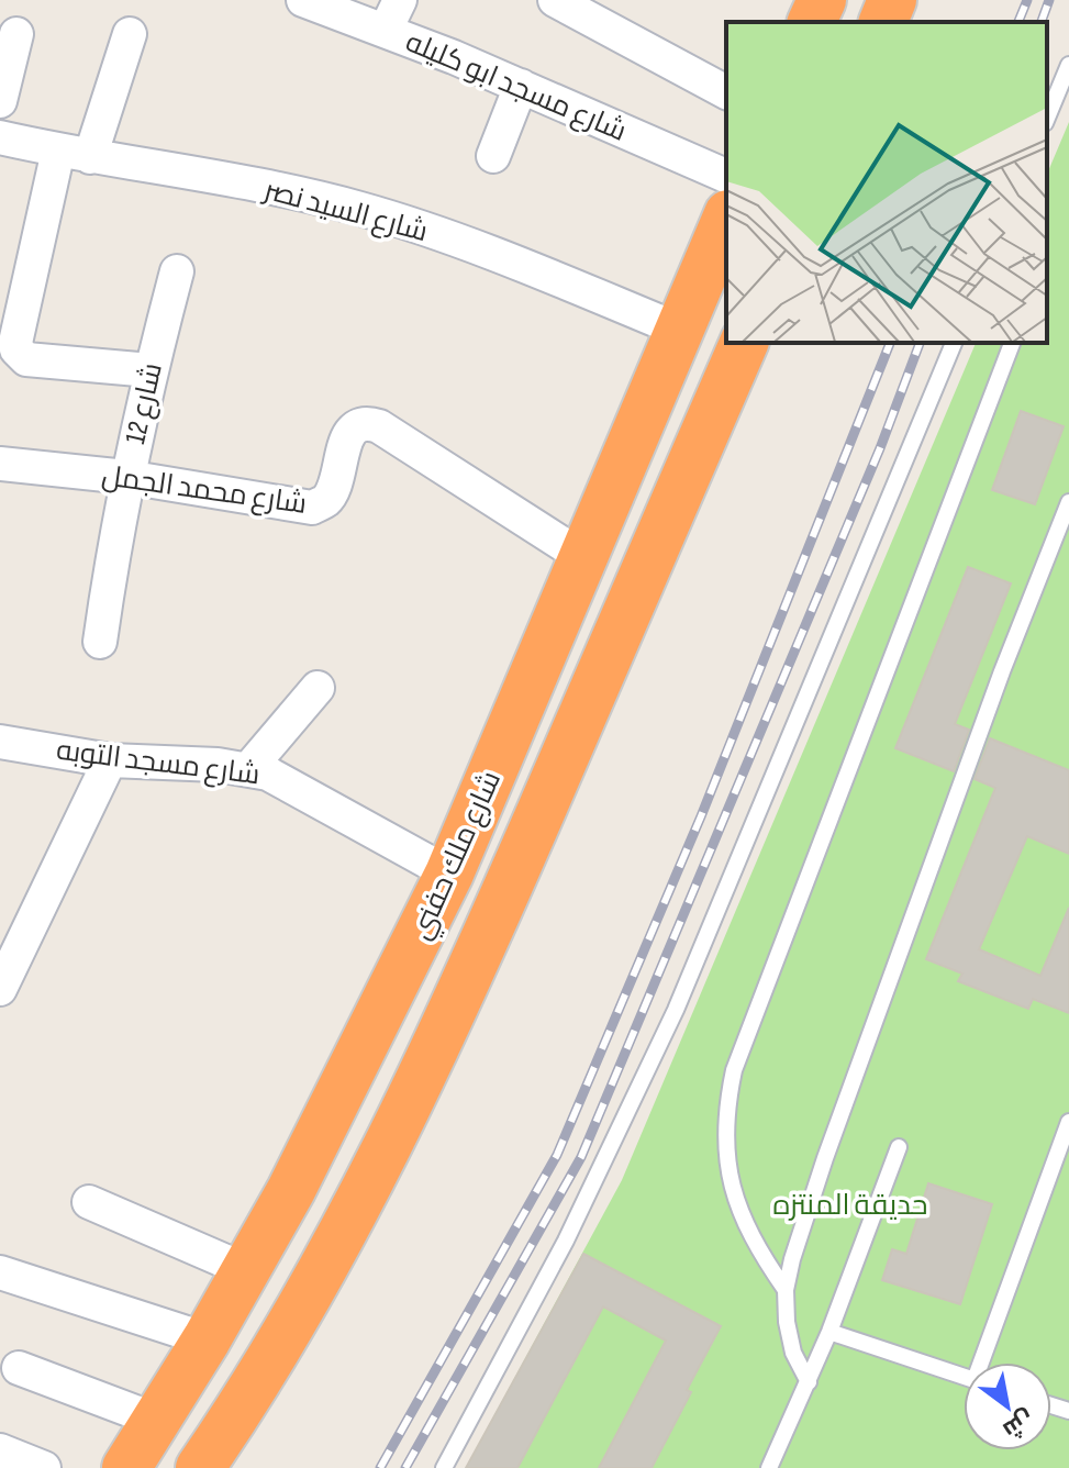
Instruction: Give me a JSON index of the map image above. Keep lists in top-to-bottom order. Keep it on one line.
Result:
{"streets":{"highway":["شارع ملك حفني"],"street":["شارع مسجد ابو كليله","شارع السيد نصر","شارع 12","شارع محمد الجمل","شارع مسجد التوبه"]},"crossings":[["شارع السيد نصر","شارع ملك حفني"],["شارع 12","شارع محمد الجمل"],["شارع محمد الجمل","شارع ملك حفني"],["شارع مسجد التوبه","شارع ملك حفني"]],"parks":["حديقة المنتزه"],"north":"bottom right"}
